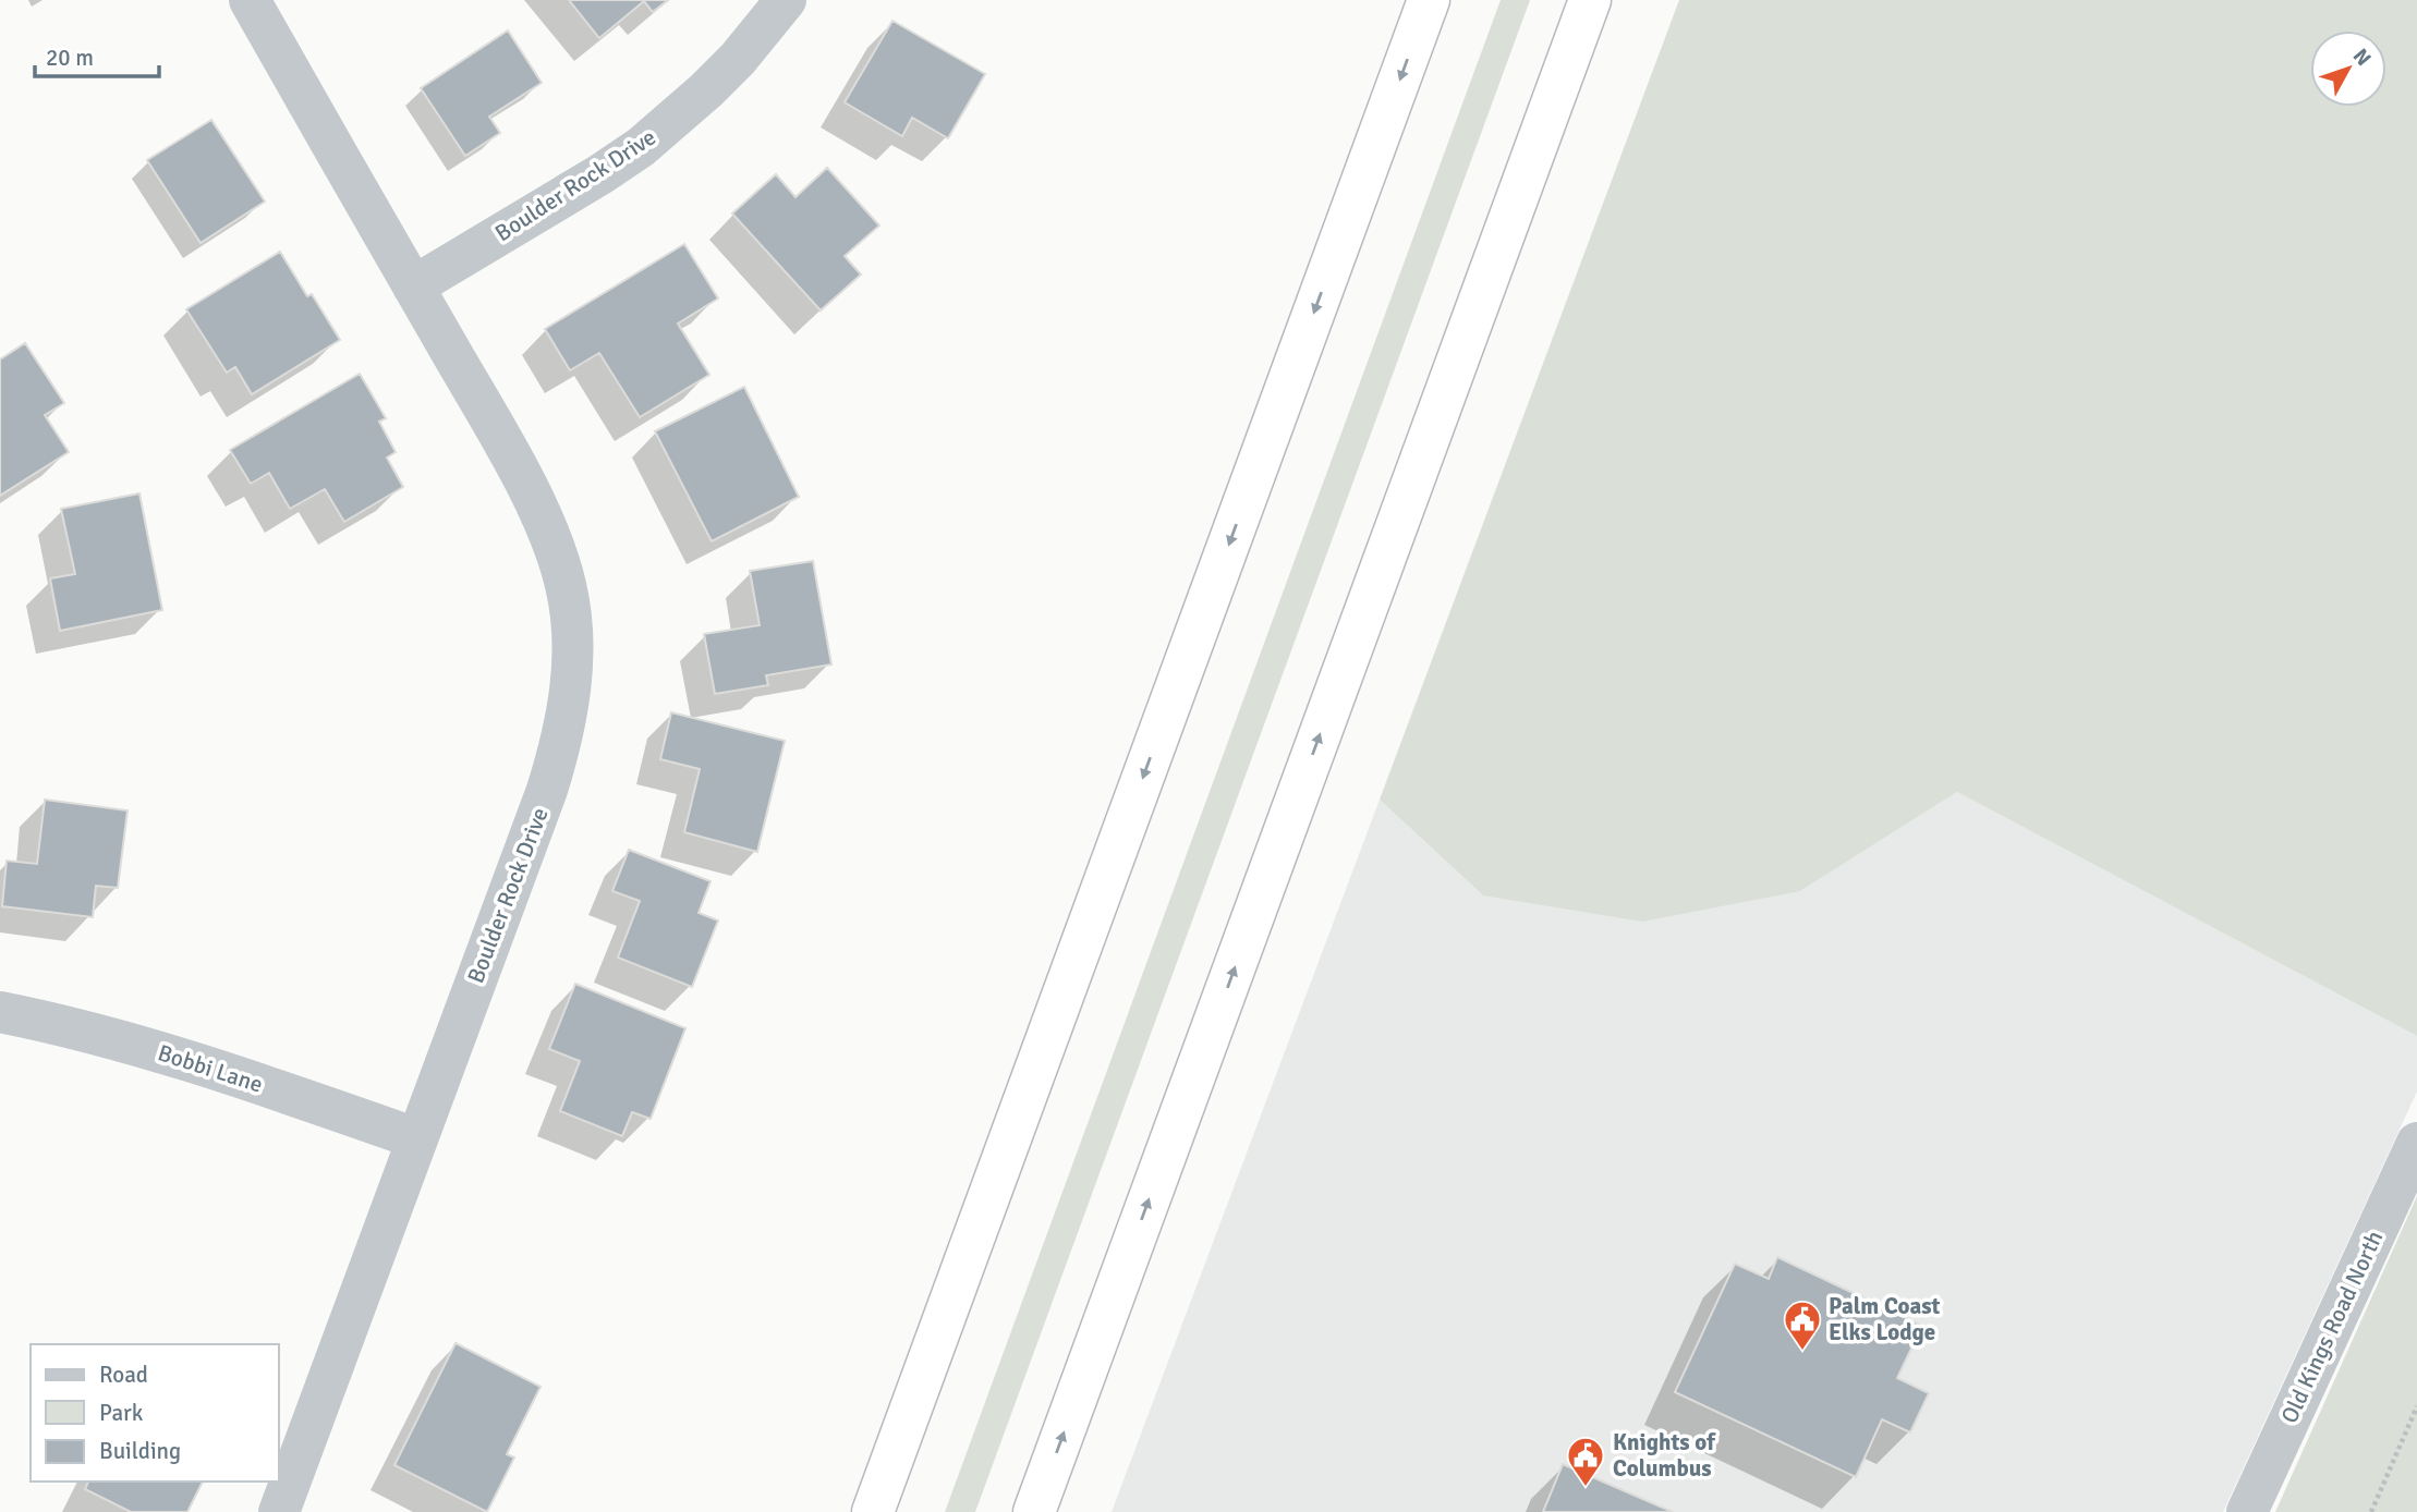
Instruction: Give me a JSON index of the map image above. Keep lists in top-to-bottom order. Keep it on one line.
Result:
{"streets":{"street":["Boulder Rock Drive","Bobbi Lane","Old Kings Road North"]},"crossings":[["Boulder Rock Drive","Bobbi Lane"]],"places":{"public building":["Palm Coast Elks Lodge","Knights of Columbus"]},"legend":["Road","Park","Building"],"scale_bar":"20 m","north":"top right"}
